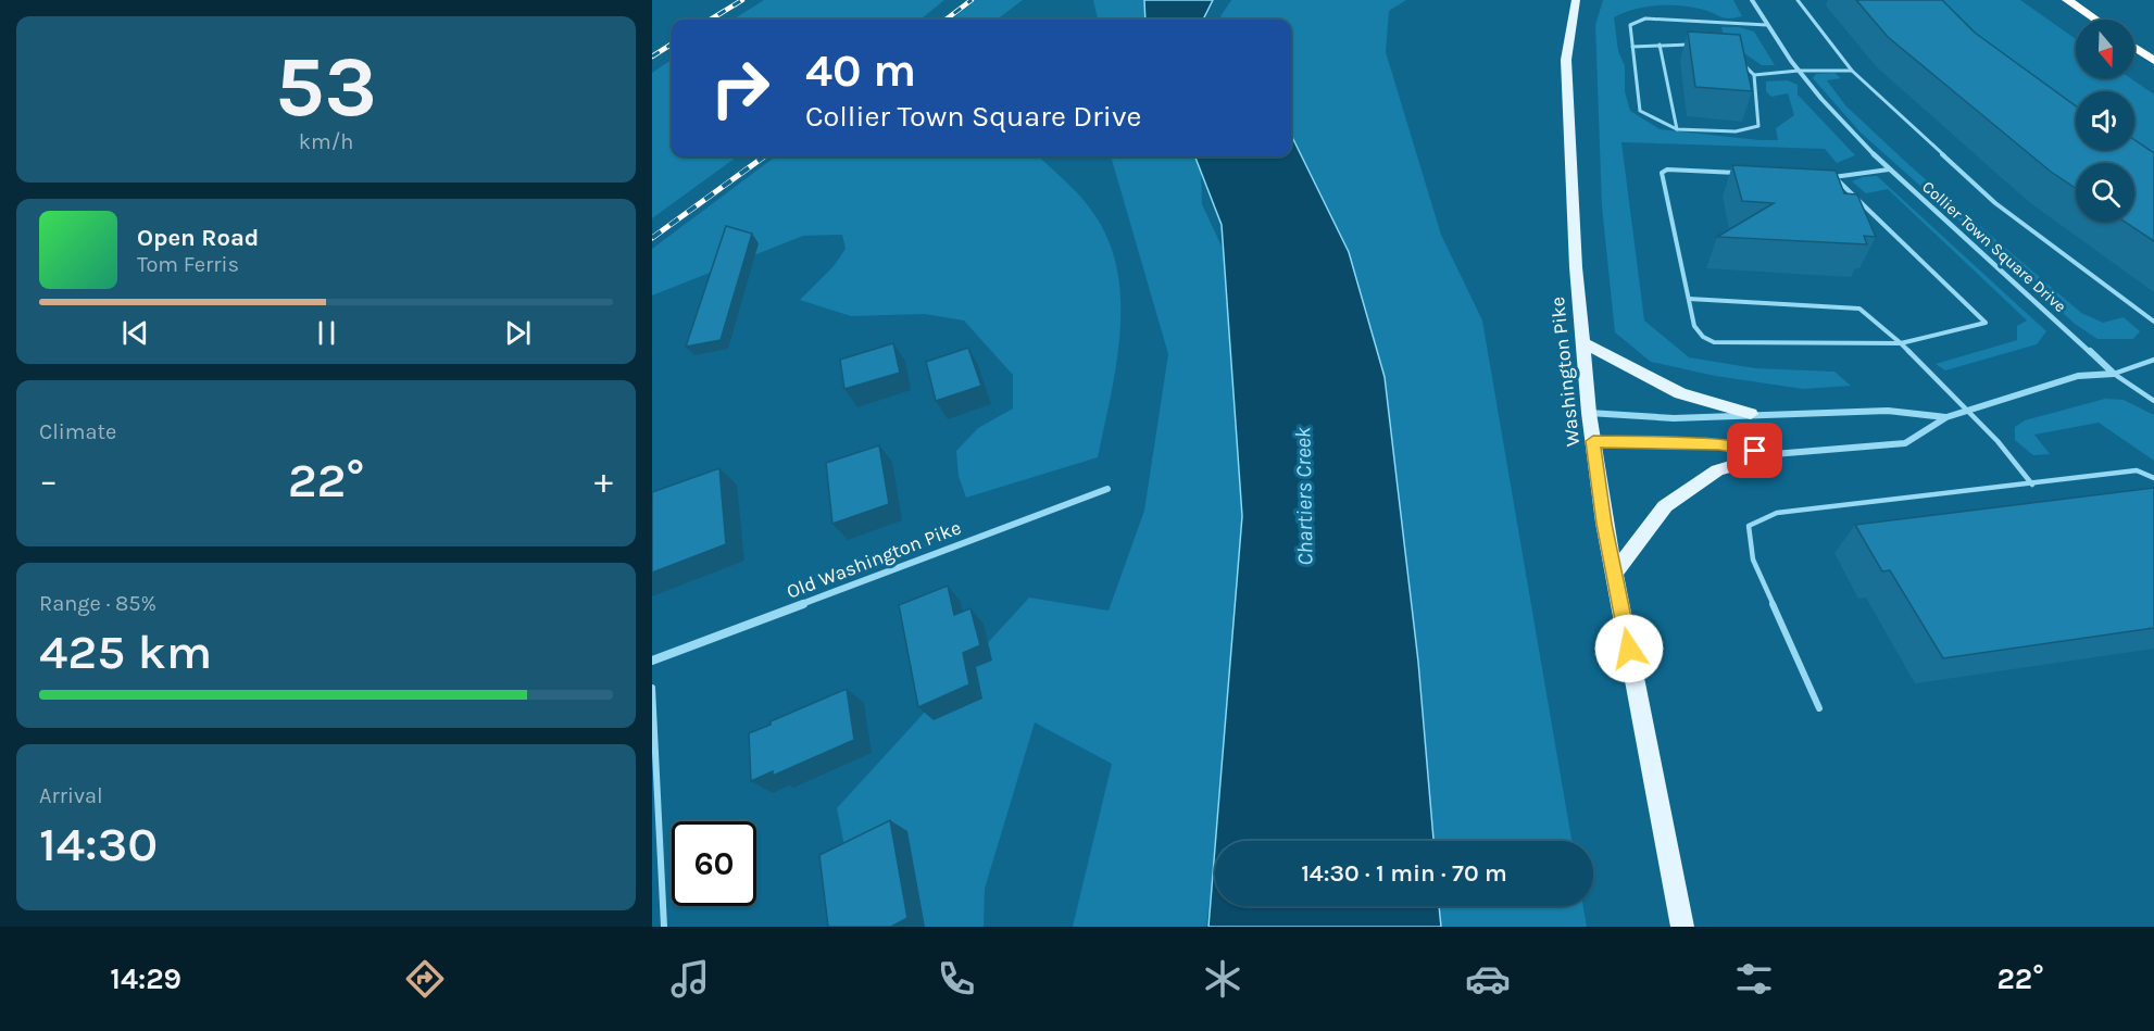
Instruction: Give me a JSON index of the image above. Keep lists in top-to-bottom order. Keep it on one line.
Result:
{"streets":{"main road":["Washington Pike"],"street":["Collier Town Square Drive","Old Washington Pike"]},"water":["Chartiers Creek"],"north":"bottom","page":{"tile":[["53","km/h"],"Climate",["Range · 85%","425 km"],["Arrival","14:30"]],"turn":["40 m","Collier Town Square Drive"],"song":["Open Road","Tom Ferris"],"heat":["−","22°","+"],"limit":"60","trip":"14:30 · 1 min · 70 m","tabs":["14:29","22°"]}}
